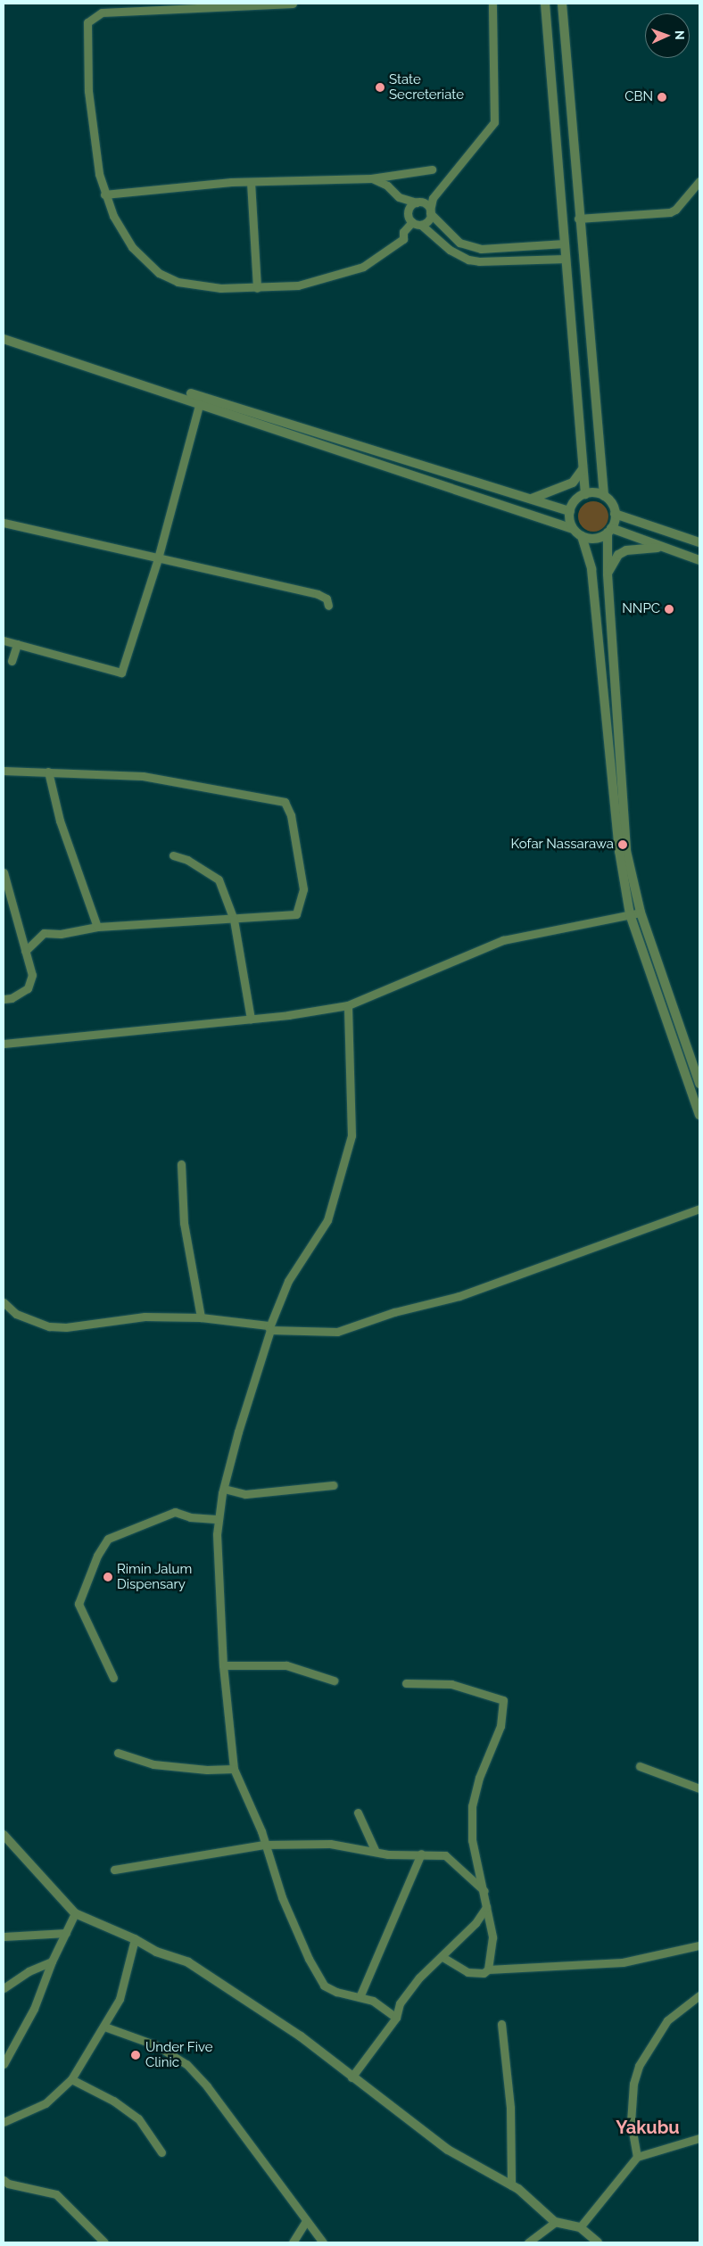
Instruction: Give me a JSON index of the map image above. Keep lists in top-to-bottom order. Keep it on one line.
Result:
{"districts":["Yakubu"],"places":["State Secreteriate","CBN","NNPC","Kofar Nassarawa","Rimin Jalum Dispensary","Under Five Clinic"],"north":"right"}
